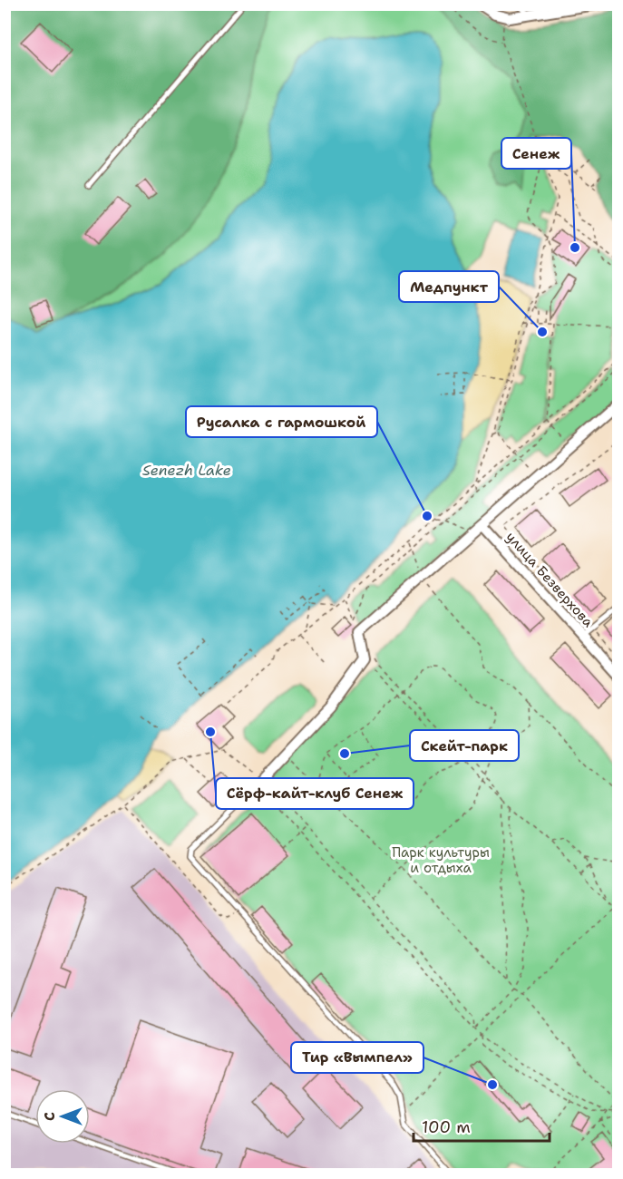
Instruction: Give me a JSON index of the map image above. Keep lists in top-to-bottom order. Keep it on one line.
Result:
{"streets":{"street":["улица Безверхова"]},"water":["Senezh Lake"],"parks":["Парк культуры и отдыха"],"places":["Сенеж","Медпункт","Русалка с гармошкой","Сёрф-кайт-клуб Сенеж","Скейт-парк","Тир «Вымпел»"],"scale_bar":"100 m","north":"left"}
